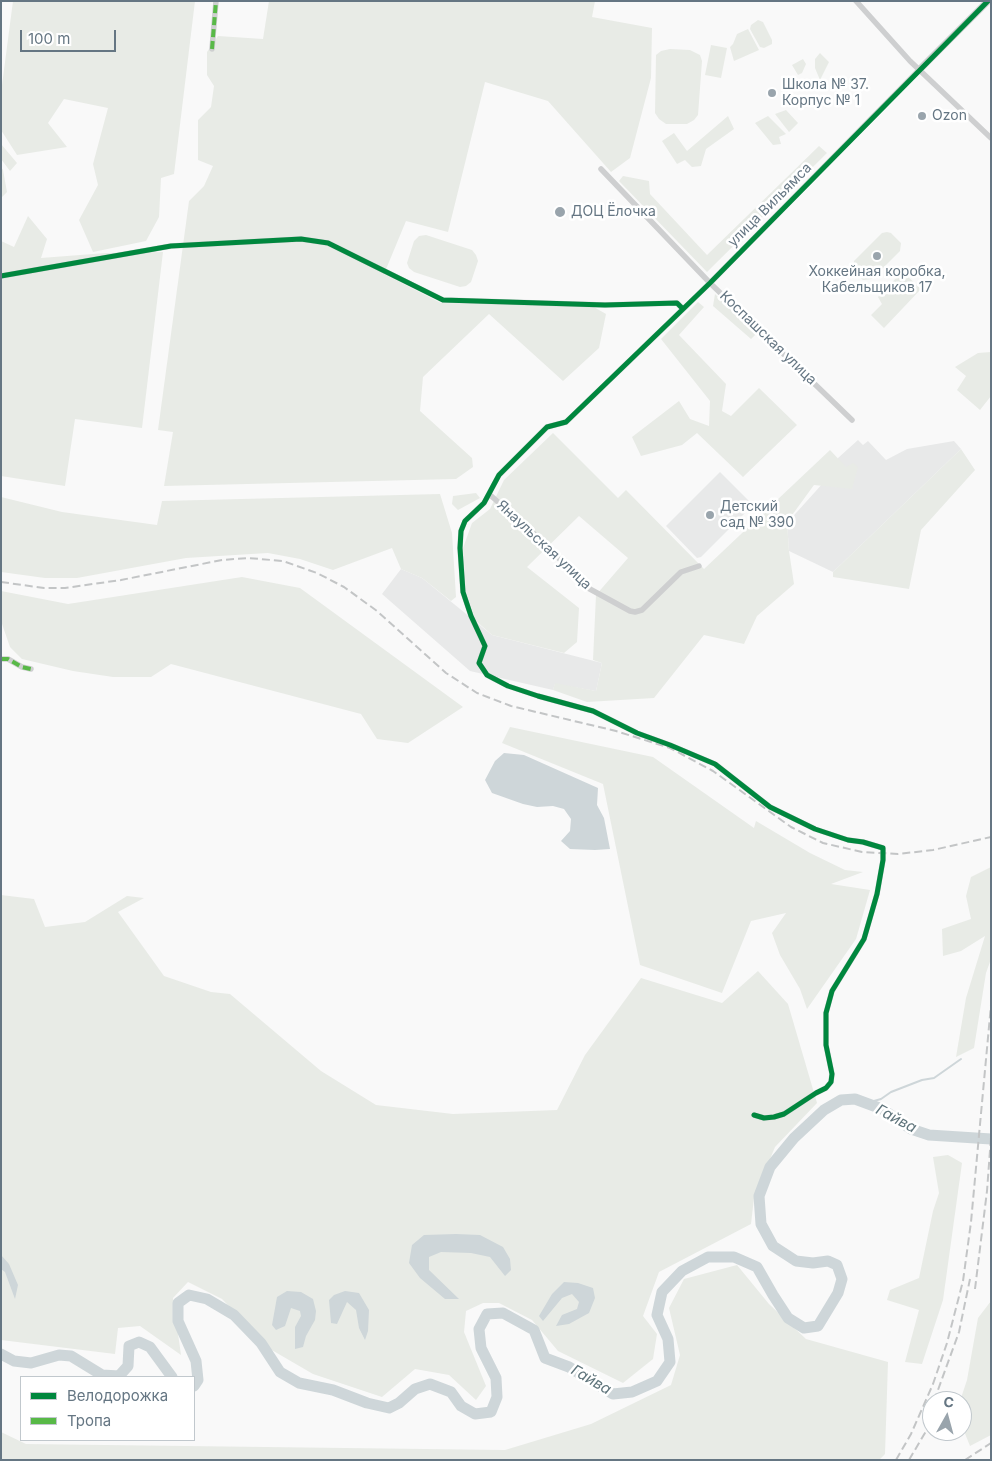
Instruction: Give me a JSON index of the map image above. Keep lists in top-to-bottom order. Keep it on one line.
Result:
{"streets":{"street":["улица Вильямса","Коспашская улица","Янаульская улица"]},"crossings":[["улица Вильямса","Коспашская улица"],["улица Вильямса","Янаульская улица"]],"water":["Гайва"],"places":["Школа № 37. Корпус № 1","Ozon","ДОЦ Ёлочка","Хоккейная коробка, Кабельщиков 17","Детский сад № 390"],"legend":["Велодорожка","Тропа"],"scale_bar":"100 m","north":"top"}
